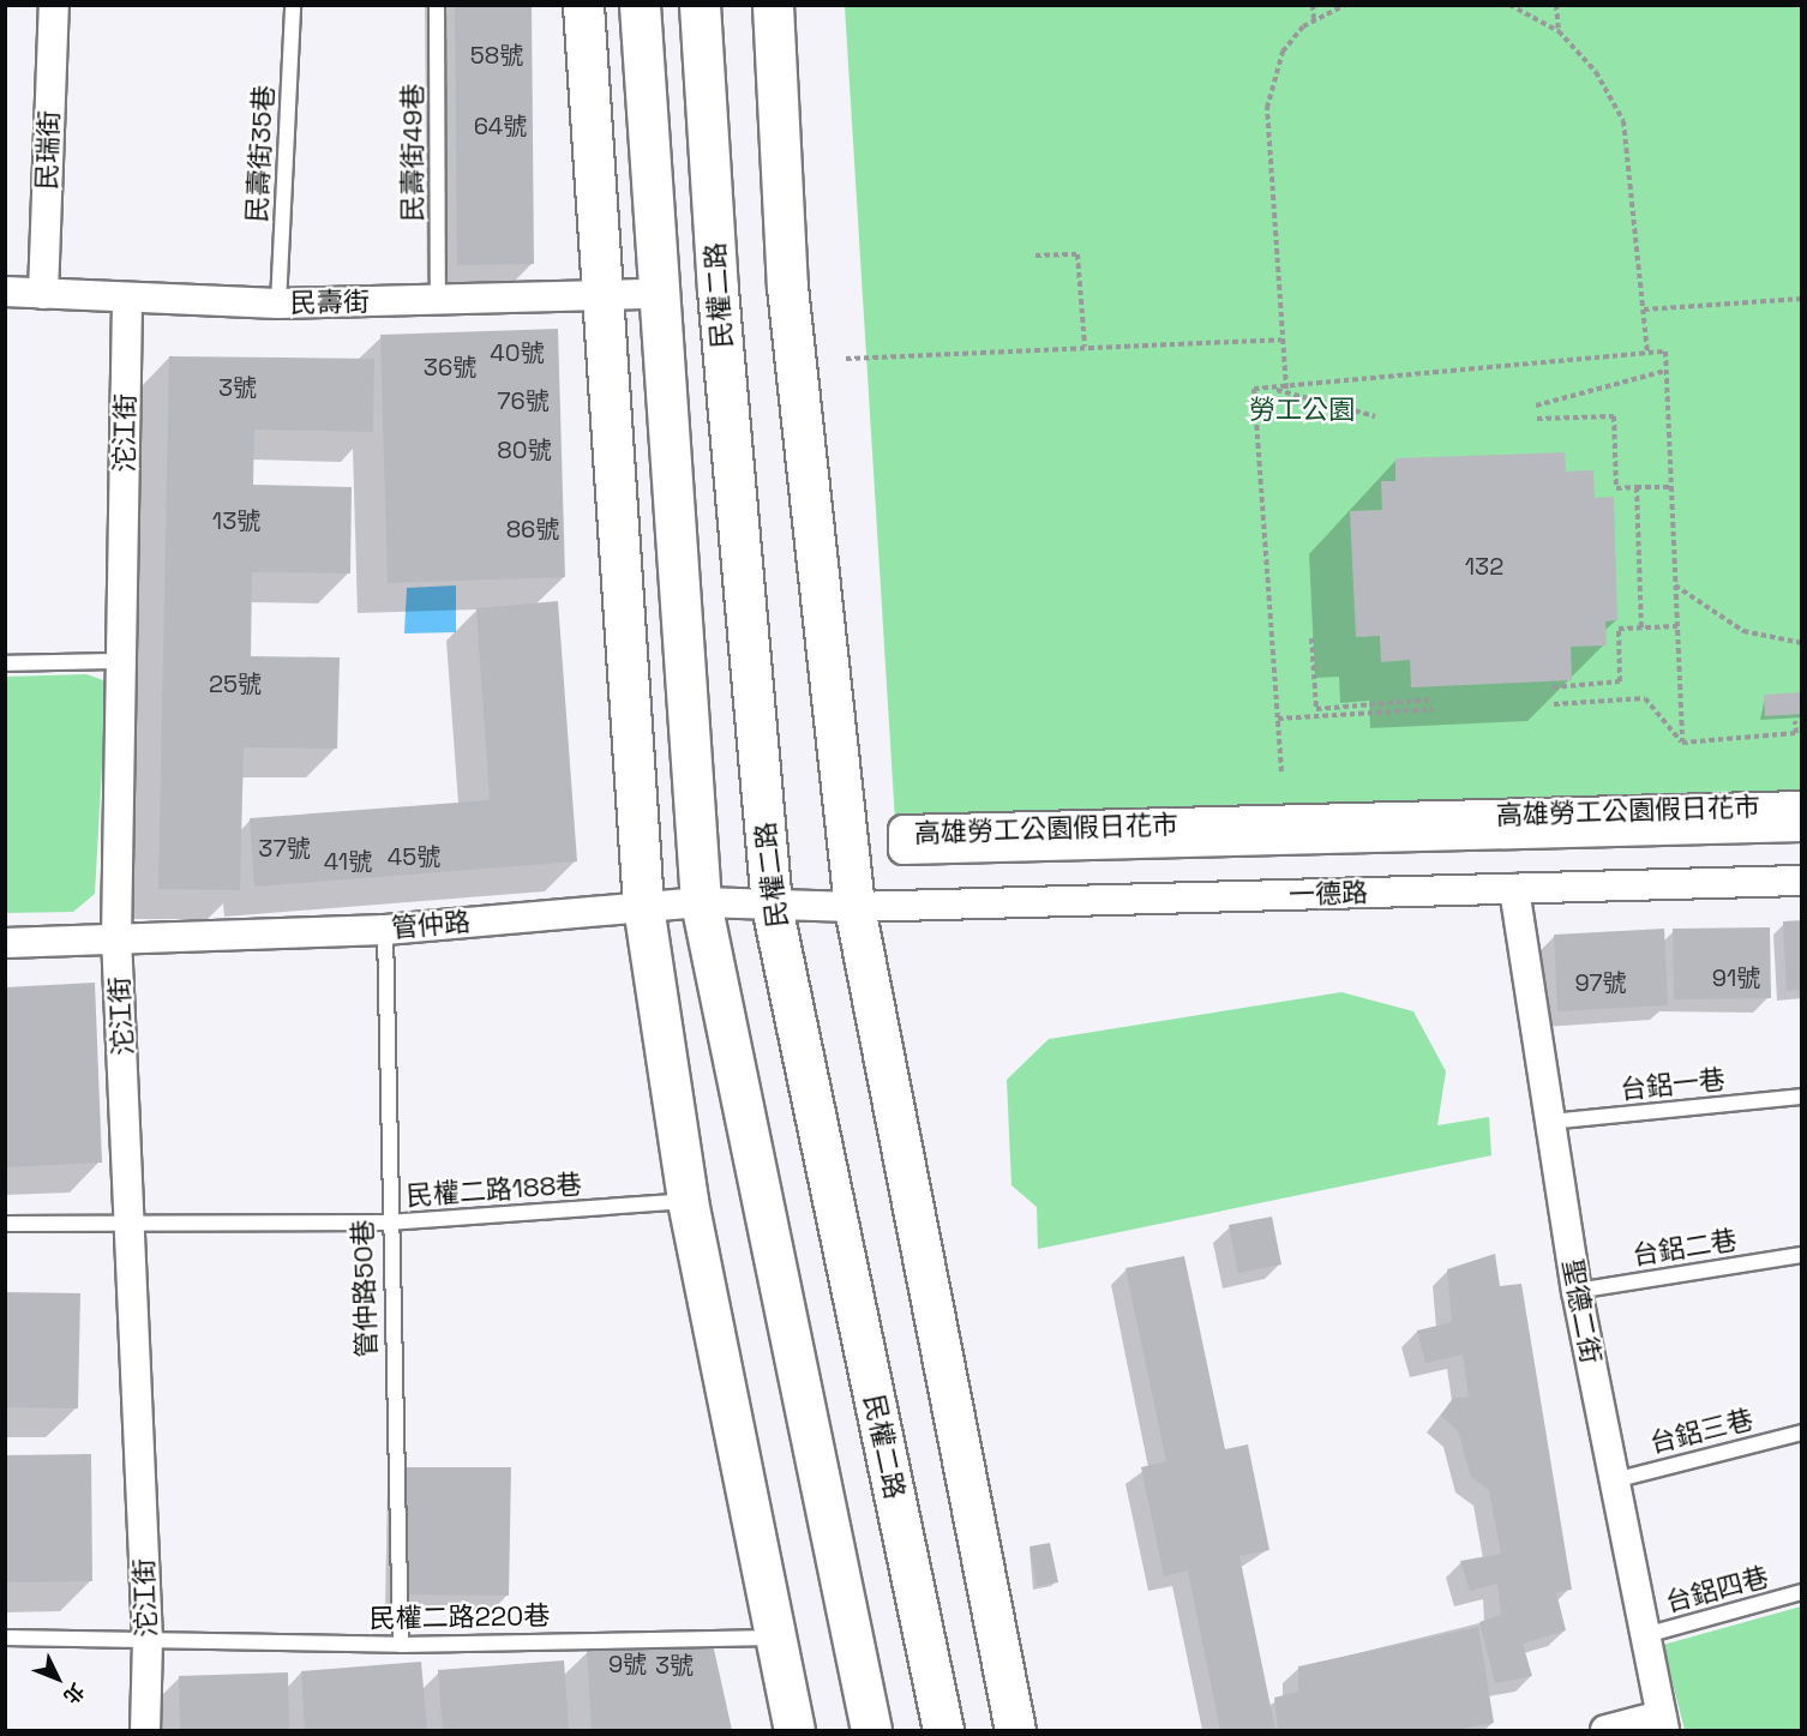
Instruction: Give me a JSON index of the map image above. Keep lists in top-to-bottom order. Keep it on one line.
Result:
{"streets":{"street":["民瑞街","民權二路","民壽街","沱江街","高雄勞工公園假日花市","一德路","管仲路","聖德二街"],"lane":["民壽街49巷","民壽街35巷","台鋁一巷","民權二路188巷","台鋁二巷","管仲路50巷","台鋁三巷","台鋁四巷","民權二路220巷"]},"crossings":[["民瑞街","民壽街"],["民壽街49巷","民壽街"],["民壽街35巷","民壽街"],["民權二路","管仲路"],["民壽街","沱江街"],["沱江街","管仲路"],["沱江街","民權二路188巷"],["沱江街","民權二路220巷"],["一德路","管仲路"],["一德路","聖德二街"],["管仲路","管仲路50巷"],["台鋁一巷","聖德二街"],["民權二路188巷","管仲路50巷"],["台鋁二巷","聖德二街"],["管仲路50巷","民權二路220巷"],["聖德二街","台鋁三巷"],["聖德二街","台鋁四巷"]],"parks":["勞工公園"],"house_numbers":["58號","64號","40號","36號","3號","76號","80號","13號","86號","132","25號","37號","45號","41號","91號","97號","9號","3號"],"north":"bottom right"}
